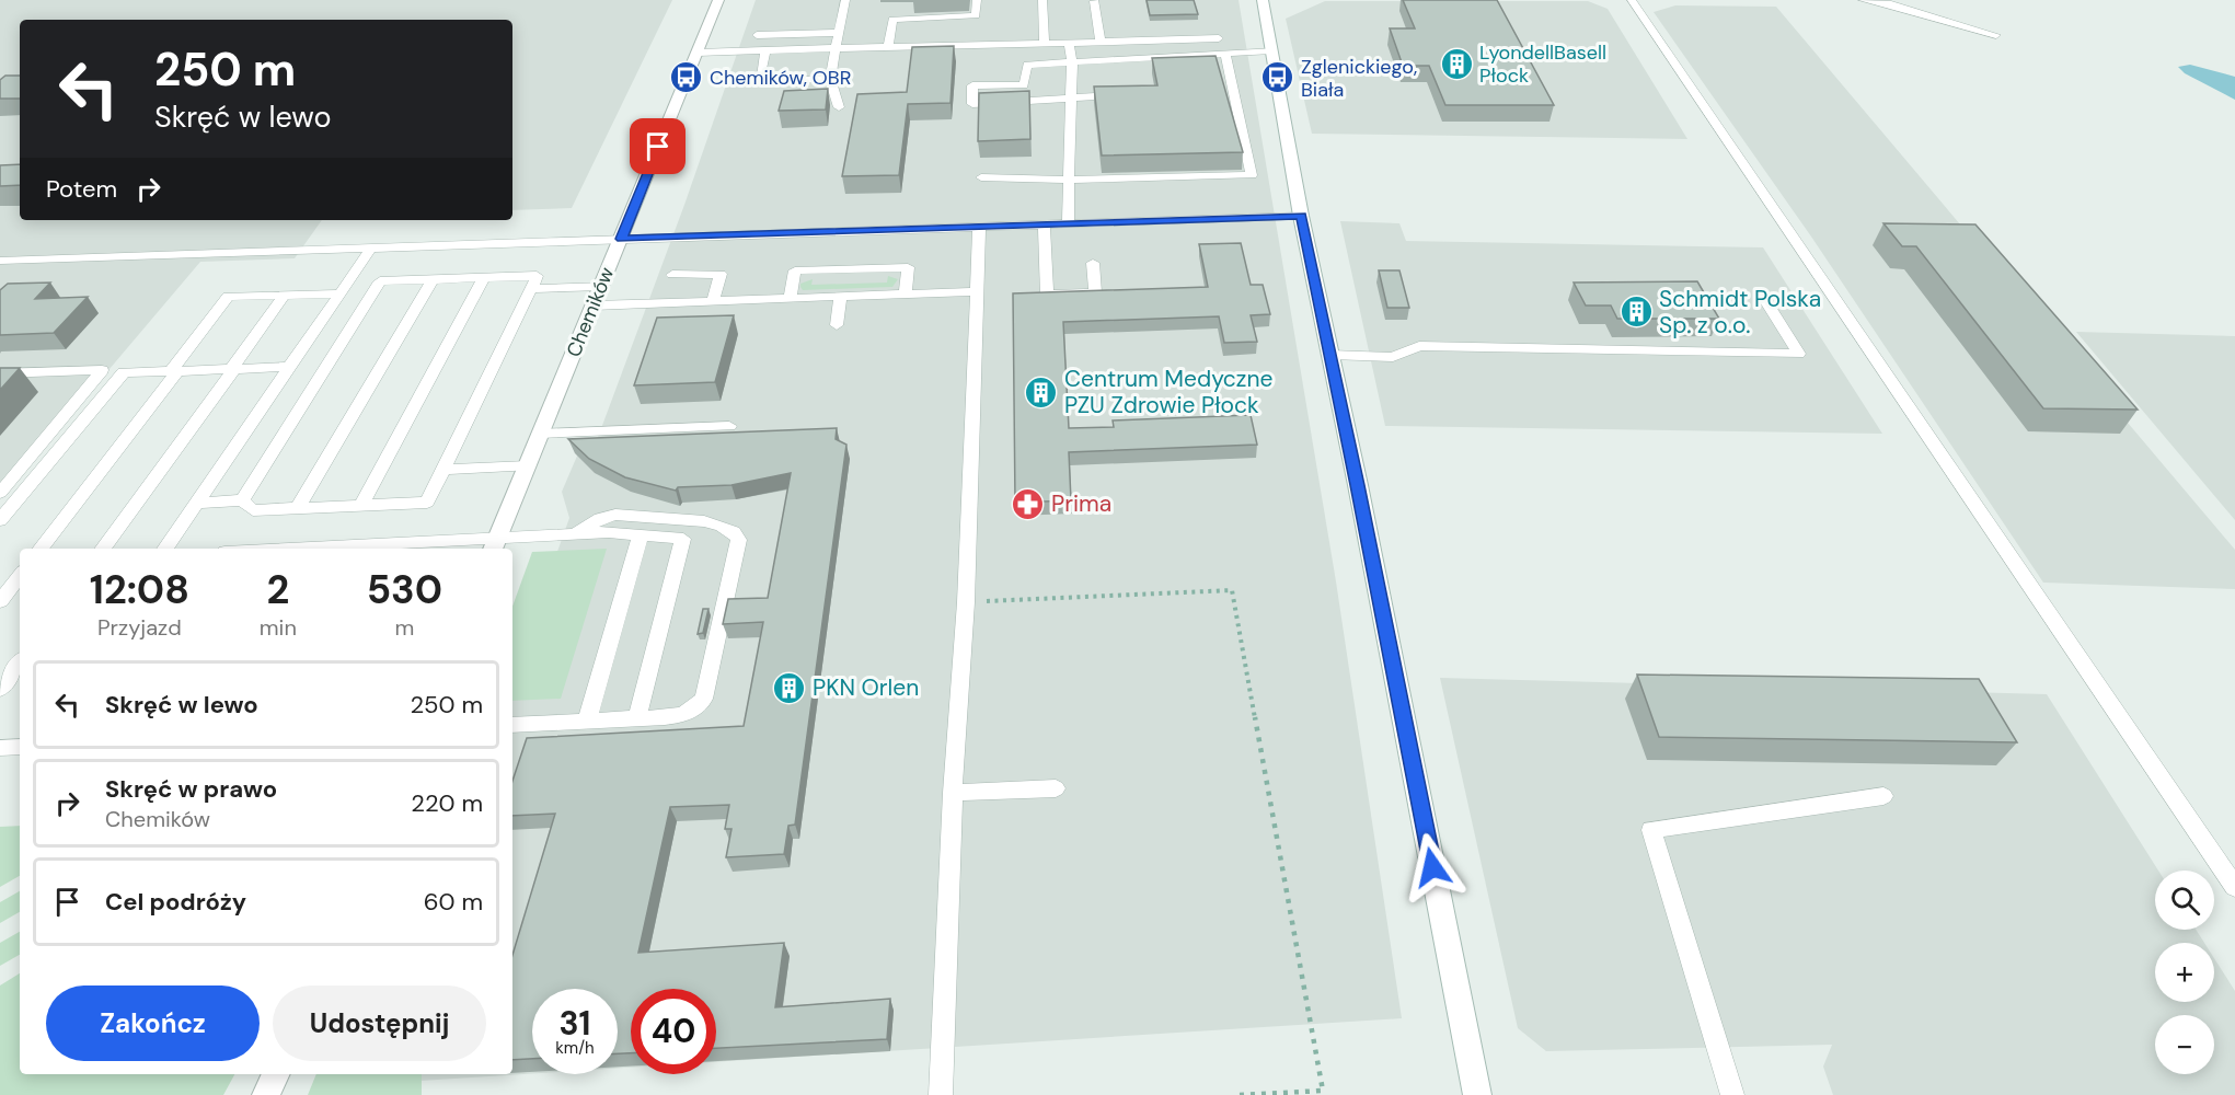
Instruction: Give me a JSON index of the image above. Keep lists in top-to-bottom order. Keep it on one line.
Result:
{"streets":{"street":["Chemików"]},"places":{"building":["LyondellBasell Płock","Schmidt Polska Sp. z o.o.","Centrum Medyczne PZU Zdrowie Płock","PKN Orlen"],"bus stop":["Chemików, OBR","Zglenickiego, Biała"],"pharmacy":["Prima"]},"page":{"turn":["250 m","Skręć w lewo"],"then":"Potem","eta":["12:08","Przyjazd","2","min","530","m"],"list":[{"name":"Skręć w lewo","value":"250 m"},{"name":"Skręć w prawo","note":"Chemików","value":"220 m"},{"name":"Cel podróży","value":"60 m"}],"map_buttons":["+","−"],"buttons":["Zakończ","Udostępnij"],"speed":"31 km/h","limit":"40"}}
